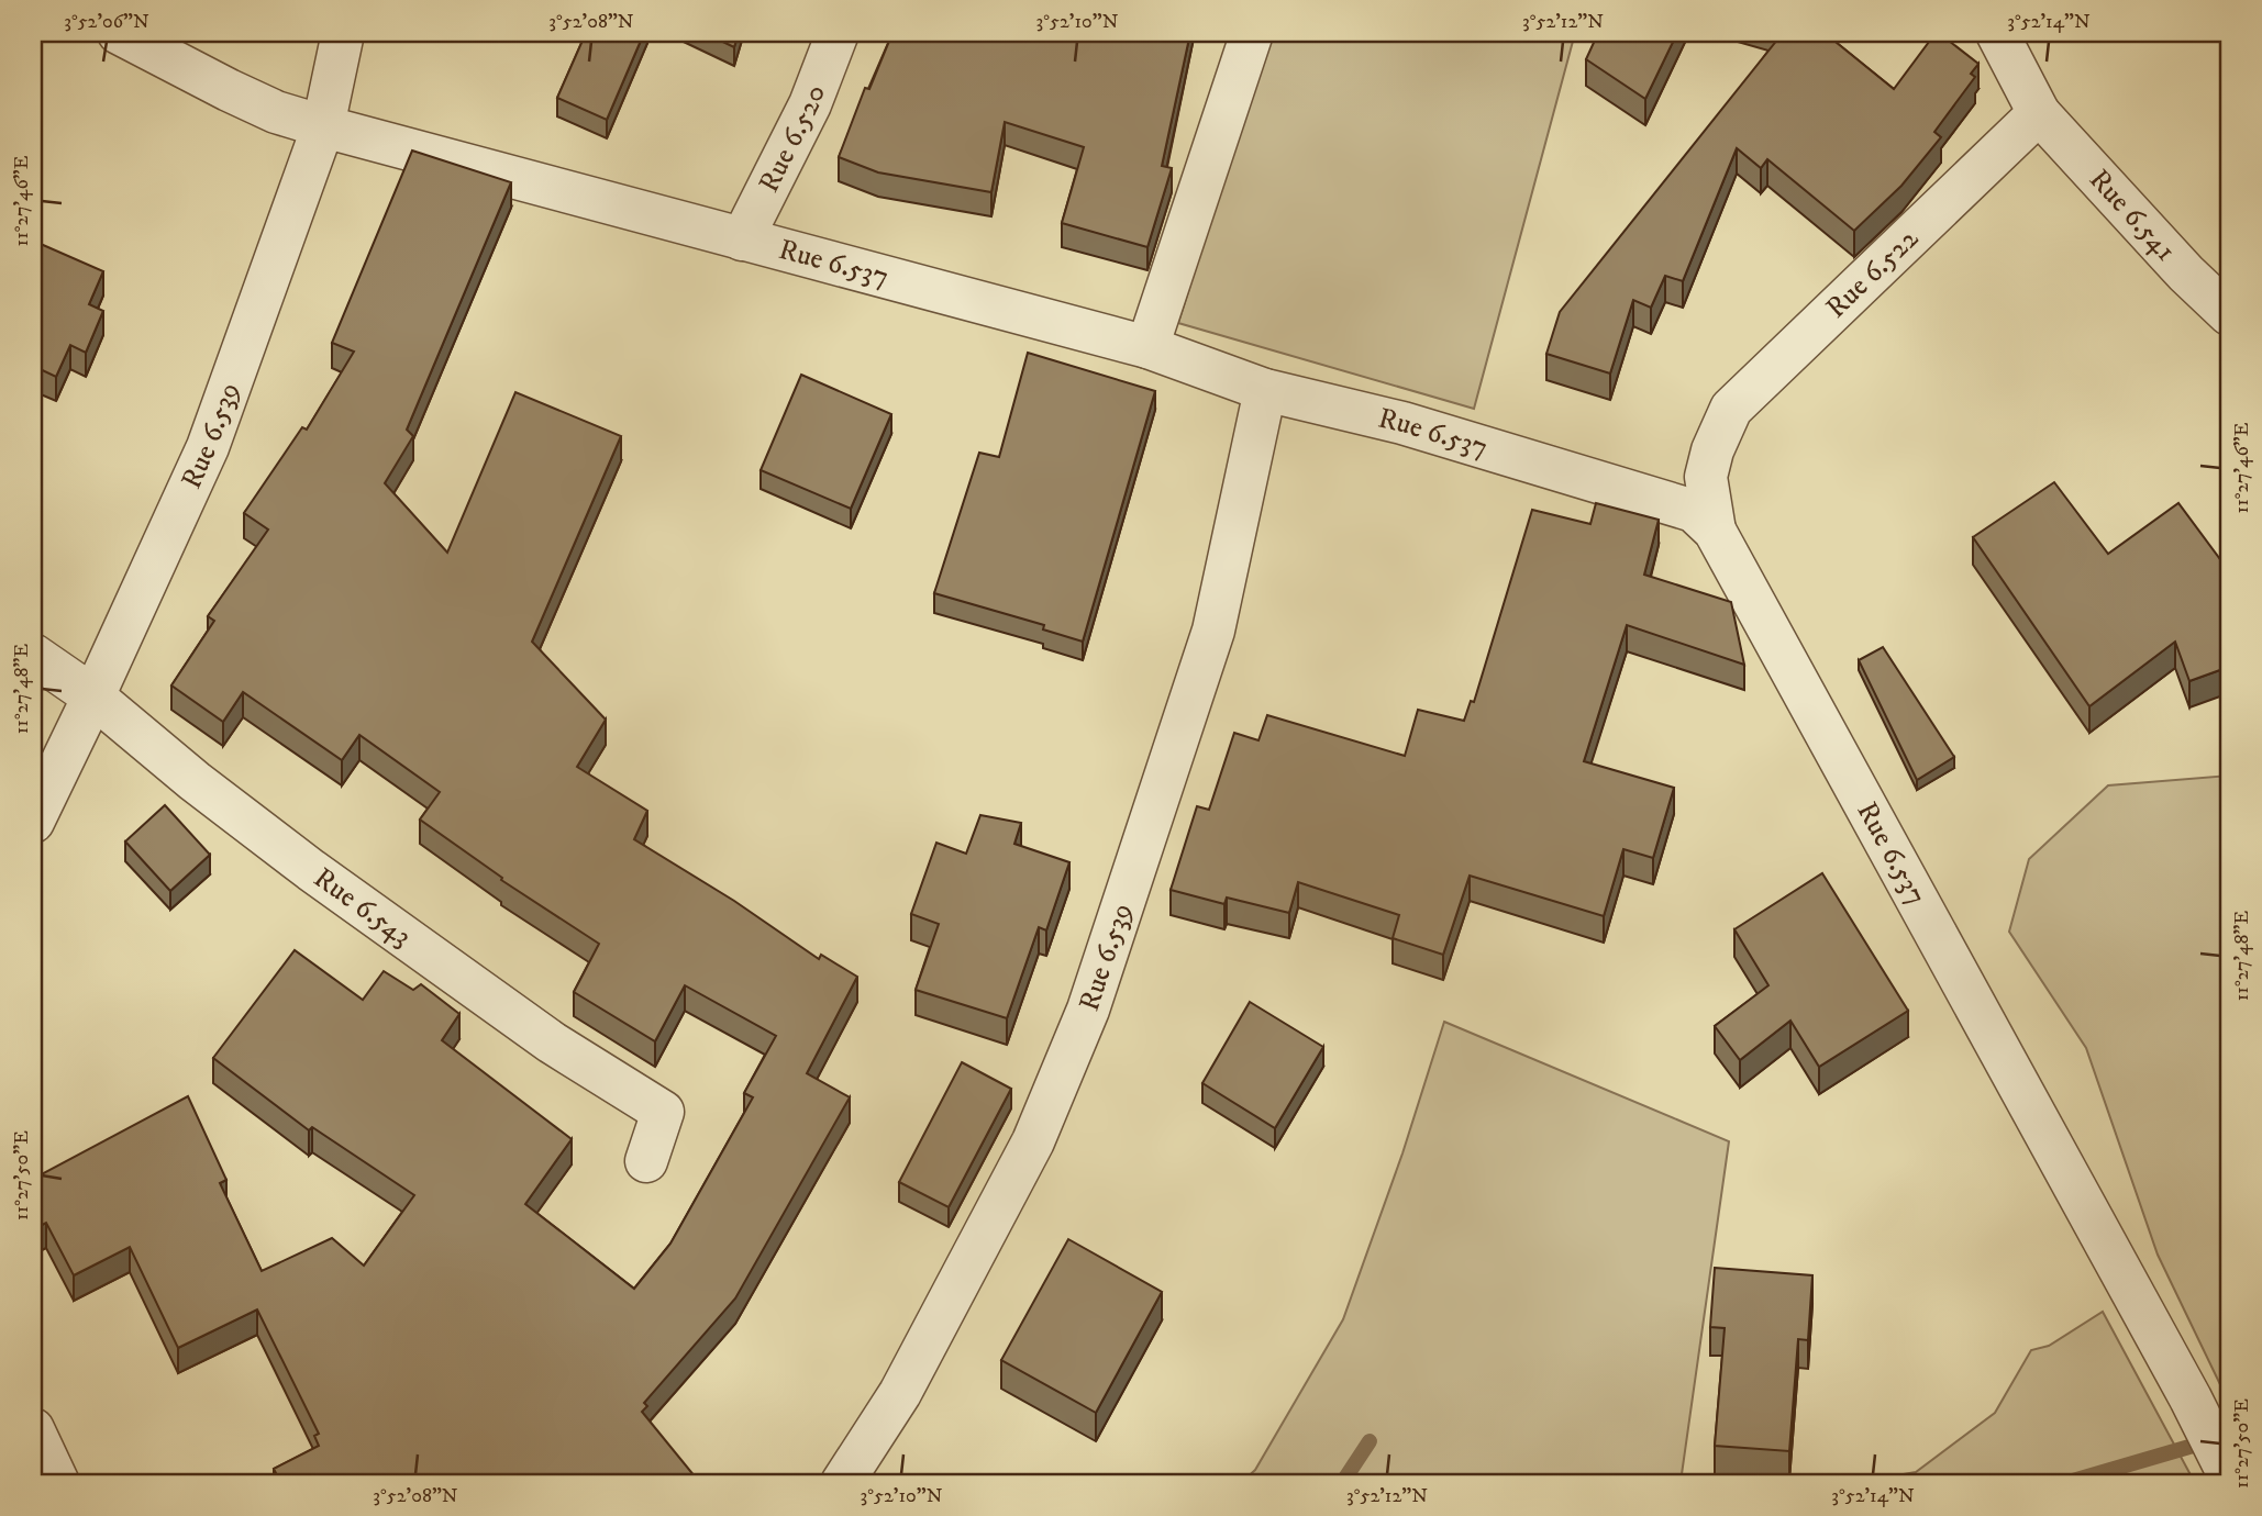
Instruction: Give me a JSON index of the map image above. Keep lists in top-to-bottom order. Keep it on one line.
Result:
{"streets":{"street":["Rue 6.520","Rue 6.541","Rue 6.537","Rue 6.522","Rue 6.539","Rue 6.543"]},"crossings":[["Rue 6.520","Rue 6.537"],["Rue 6.541","Rue 6.522"],["Rue 6.537","Rue 6.522"],["Rue 6.537","Rue 6.539"],["Rue 6.539","Rue 6.543"]],"coordinates":["3°52'06\"N","3°52'08\"N","3°52'10\"N","3°52'12\"N","3°52'14\"N","11°27'46\"E","11°27'48\"E","11°27'50\"E"]}
